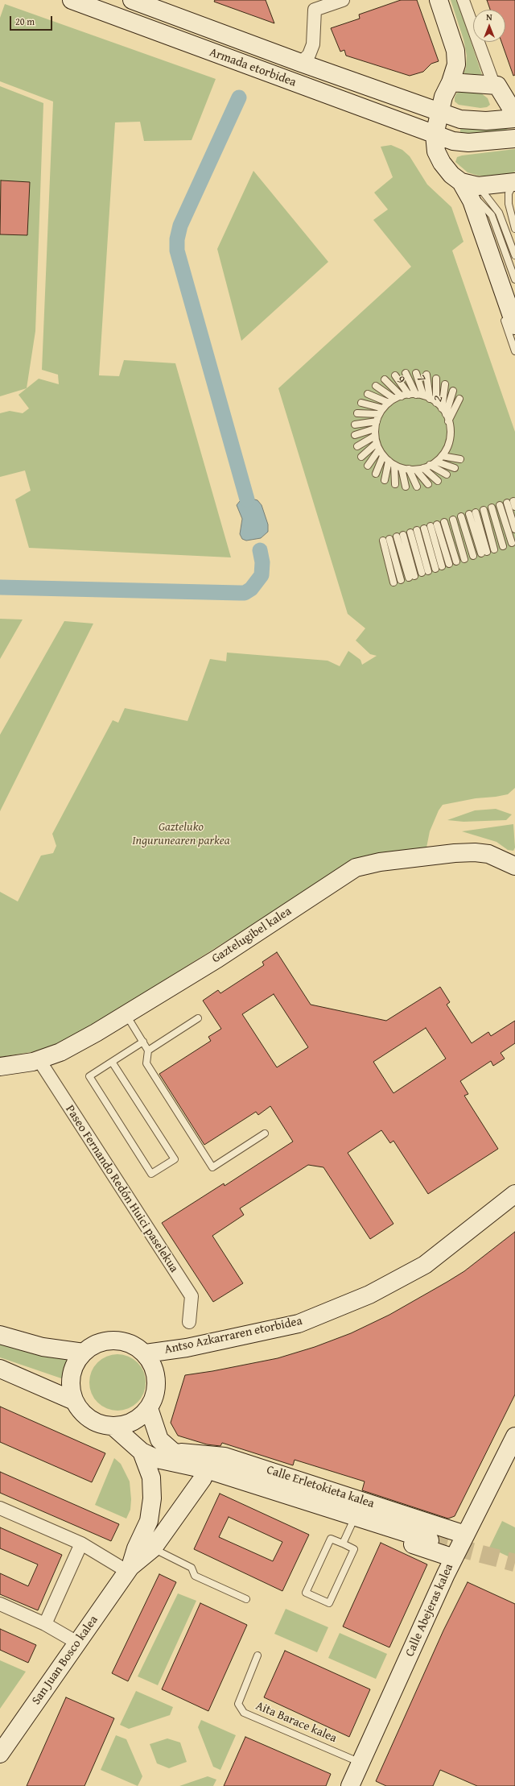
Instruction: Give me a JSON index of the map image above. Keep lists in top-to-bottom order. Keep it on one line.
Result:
{"streets":{"street":["Armada etorbidea","Gaztelugibel kalea","Paseo Fernando Redón Huici paselekua","Antso Azkarraren etorbidea","Calle Erletokieta kalea","Calle Abejeras kalea","San Juan Bosco kalea"],"lane":["7","9","2","Aita Barace kalea"]},"crossings":[["7","9"],["7","2"],["9","2"],["Gaztelugibel kalea","Paseo Fernando Redón Huici paselekua"],["Antso Azkarraren etorbidea","Calle Erletokieta kalea"],["Calle Erletokieta kalea","Calle Abejeras kalea"],["Calle Erletokieta kalea","San Juan Bosco kalea"],["Calle Abejeras kalea","Aita Barace kalea"]],"parks":["Gazteluko Ingurunearen parkea"],"scale_bar":"20 m","north":"top"}
